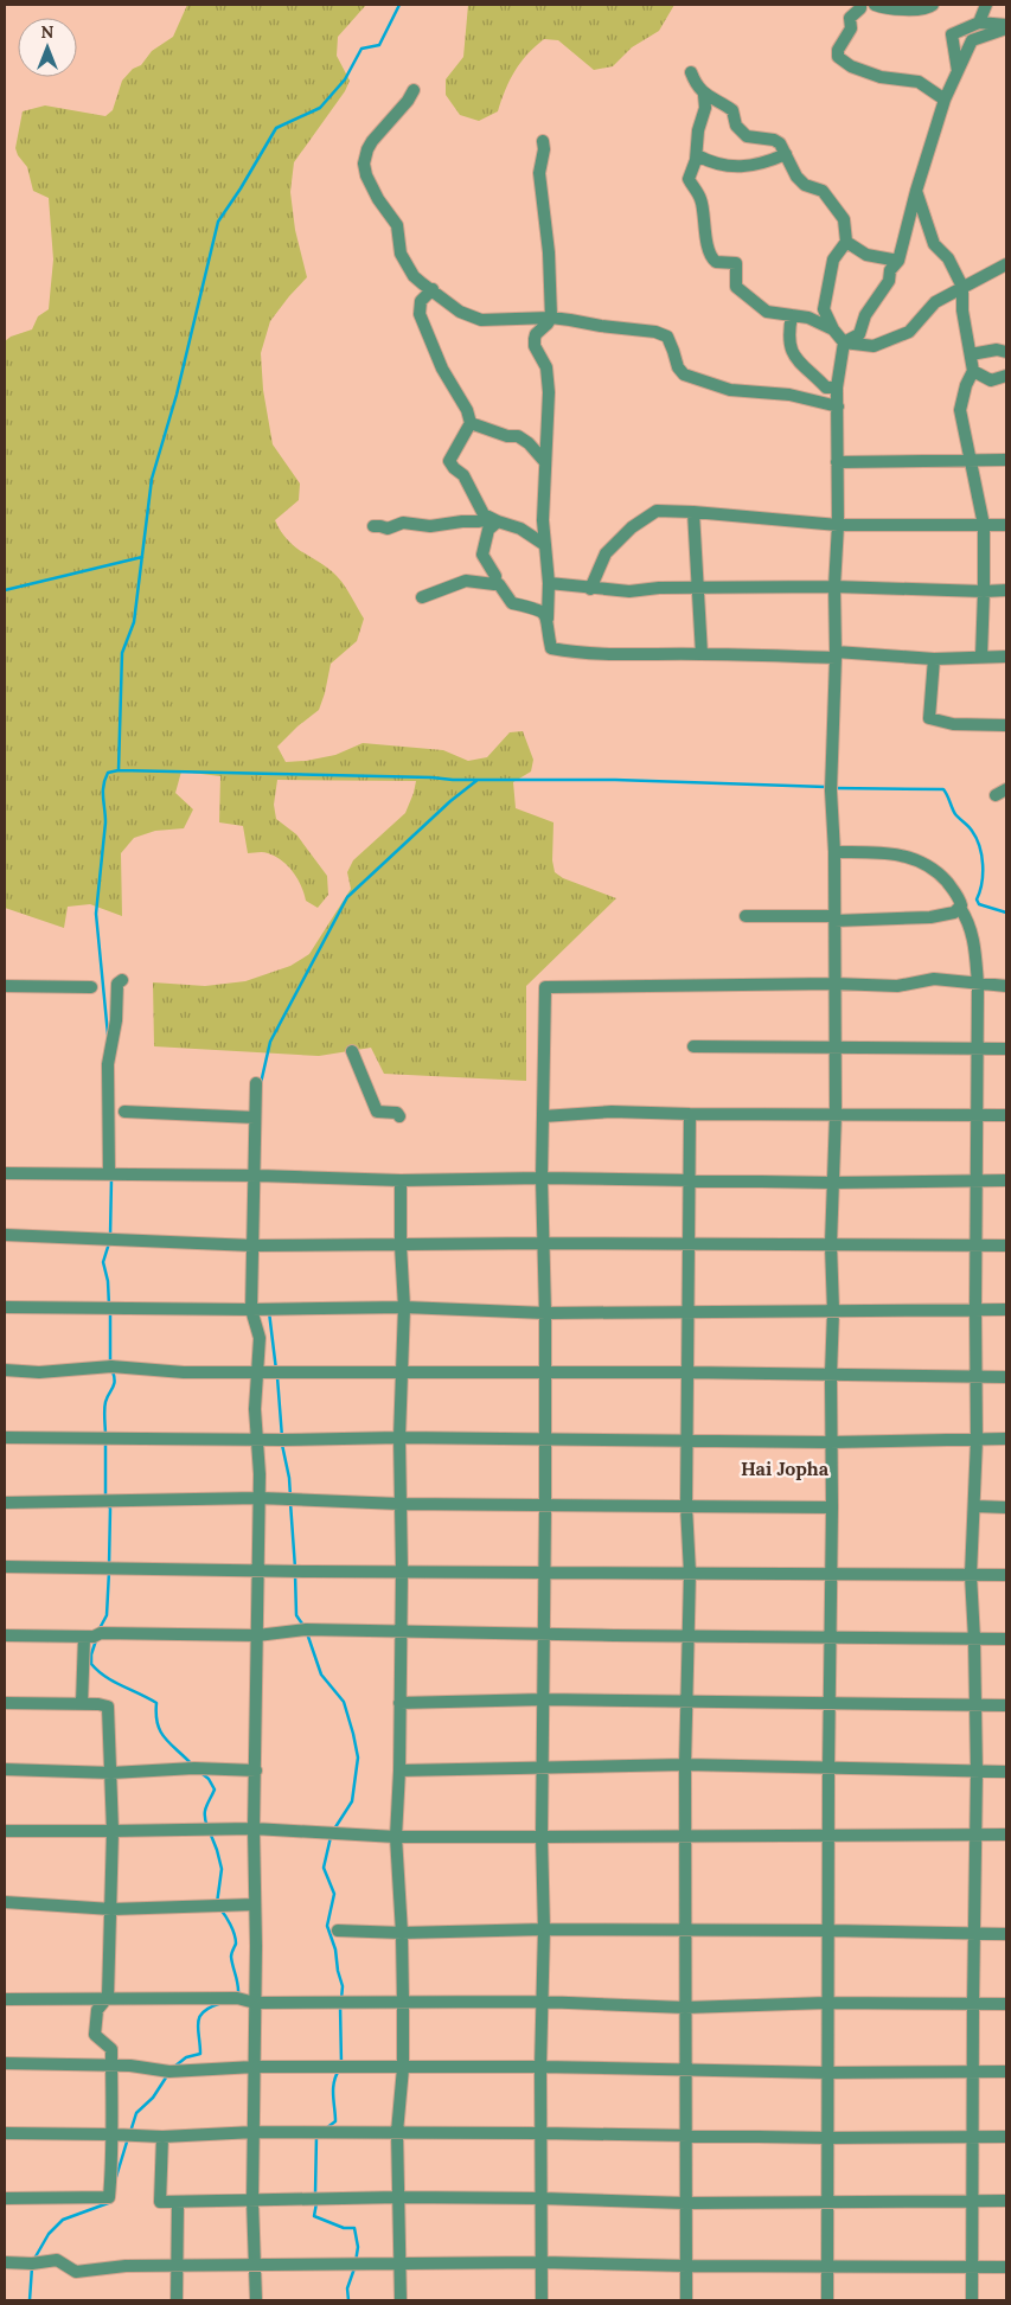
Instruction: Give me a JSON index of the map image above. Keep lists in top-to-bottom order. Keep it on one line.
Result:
{"districts":["Hai Jopha"],"north":"top"}
